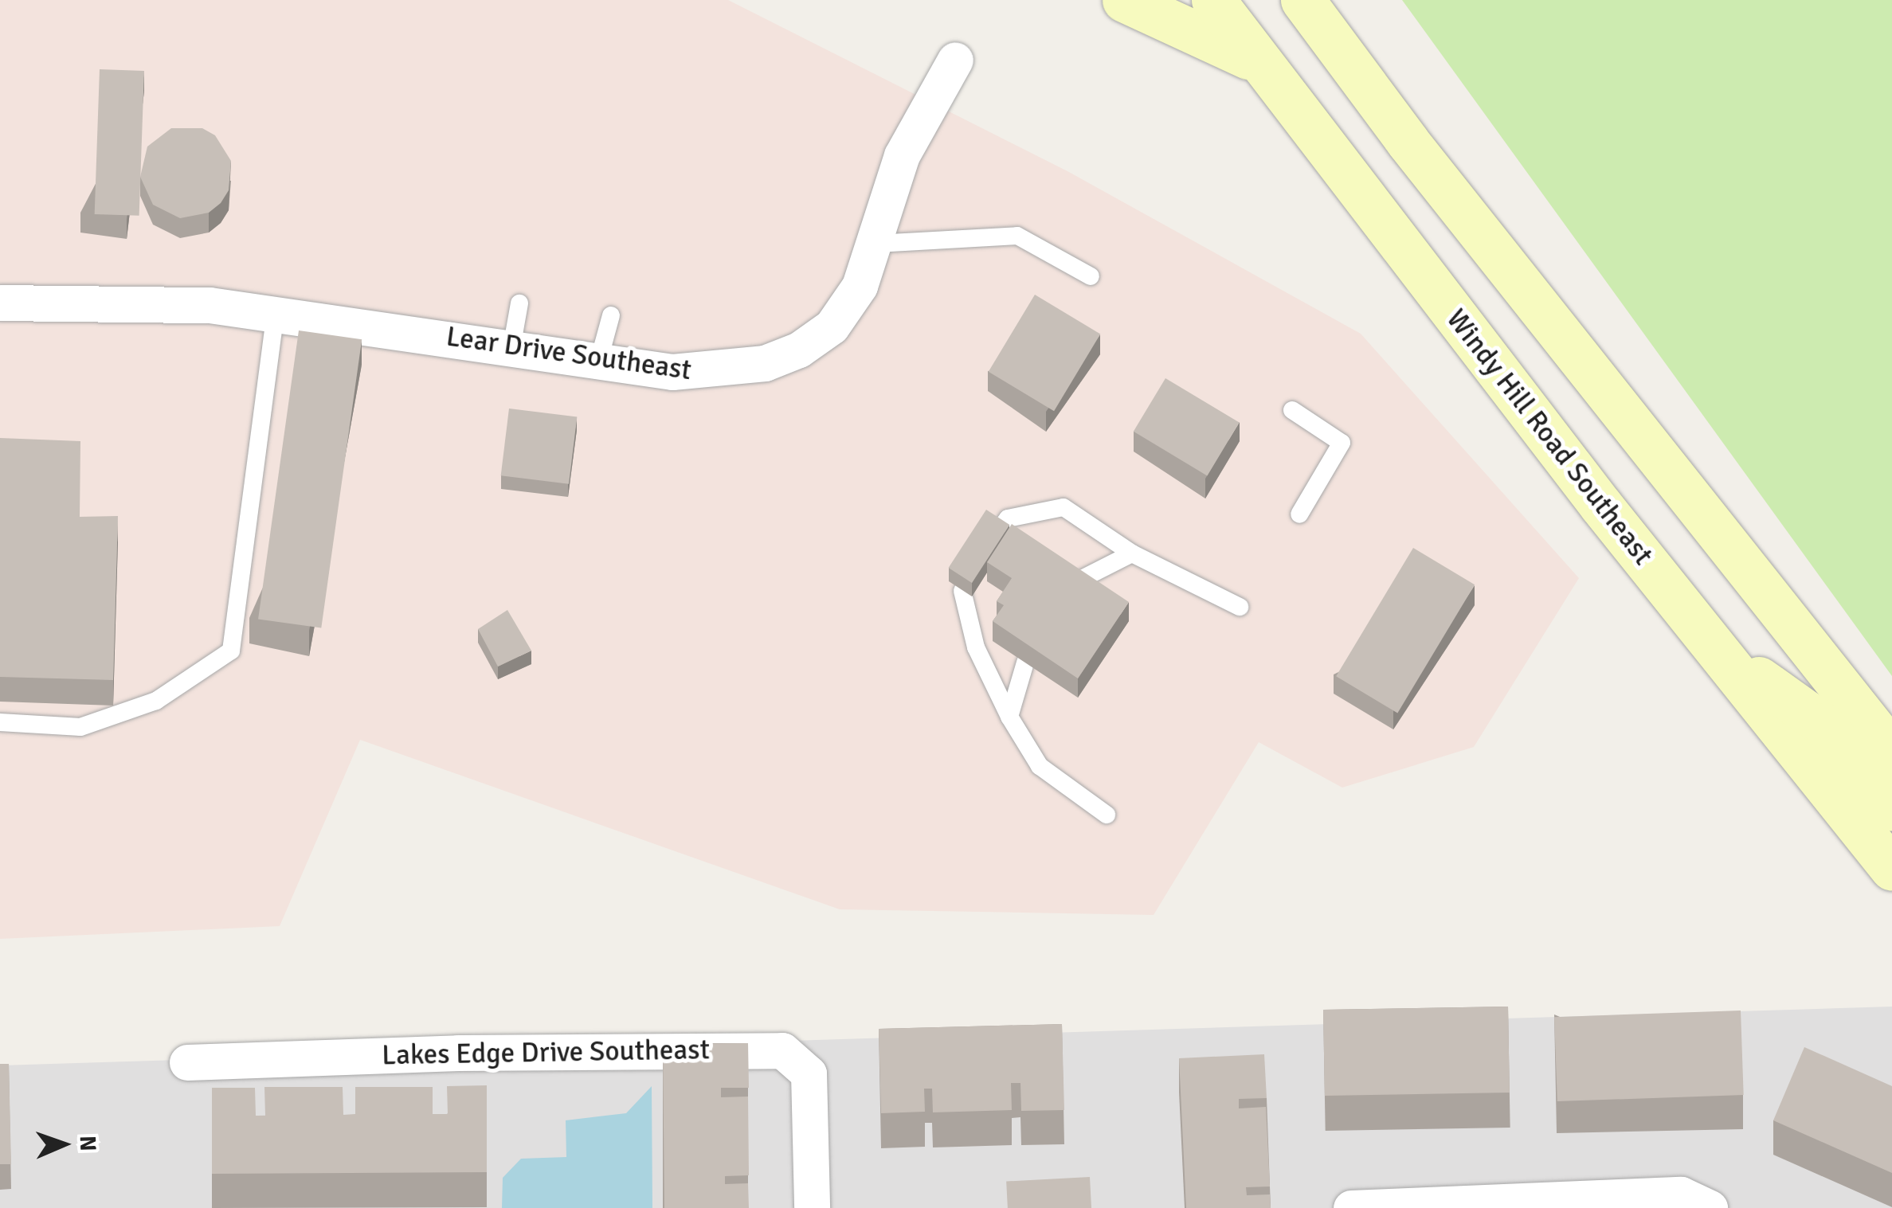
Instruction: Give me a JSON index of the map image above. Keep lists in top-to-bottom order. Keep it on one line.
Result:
{"streets":{"main road":["Windy Hill Road Southeast"],"street":["Lear Drive Southeast","Lakes Edge Drive Southeast"]},"north":"right"}
